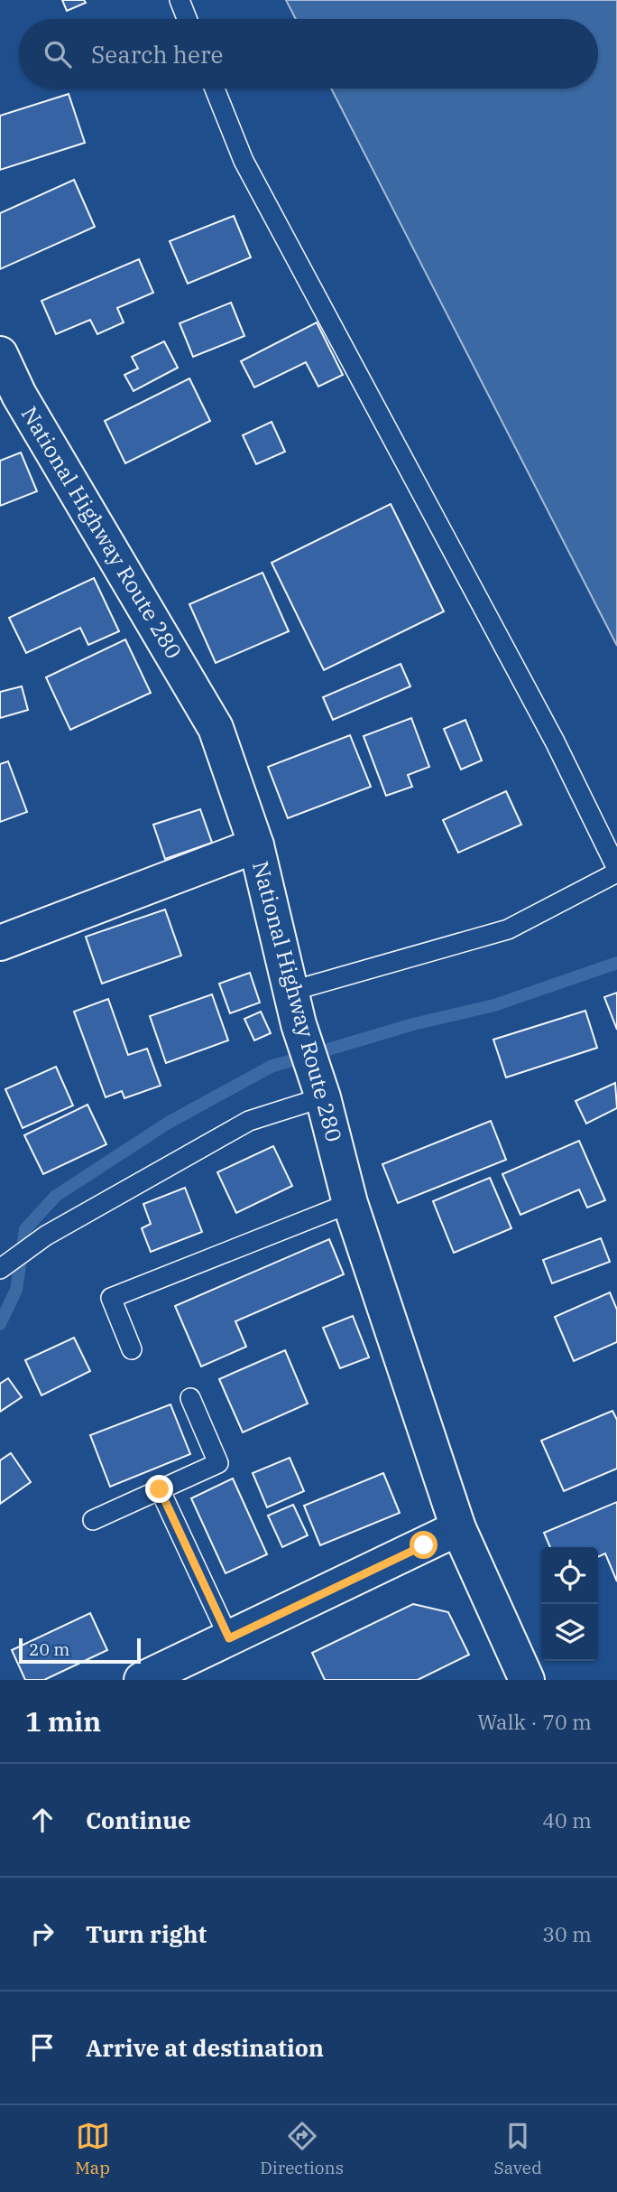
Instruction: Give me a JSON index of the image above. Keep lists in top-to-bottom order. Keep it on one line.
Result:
{"streets":{"main road":["National Highway Route 280"]},"scale_bar":"20 m","page":{"search":"Search here","scale":"20 m","heading":["1 min","Walk · 70 m"],"list":[["Continue","40 m"],["Turn right","30 m"],"Arrive at destination"],"nav":["Map","Directions","Saved"]}}
